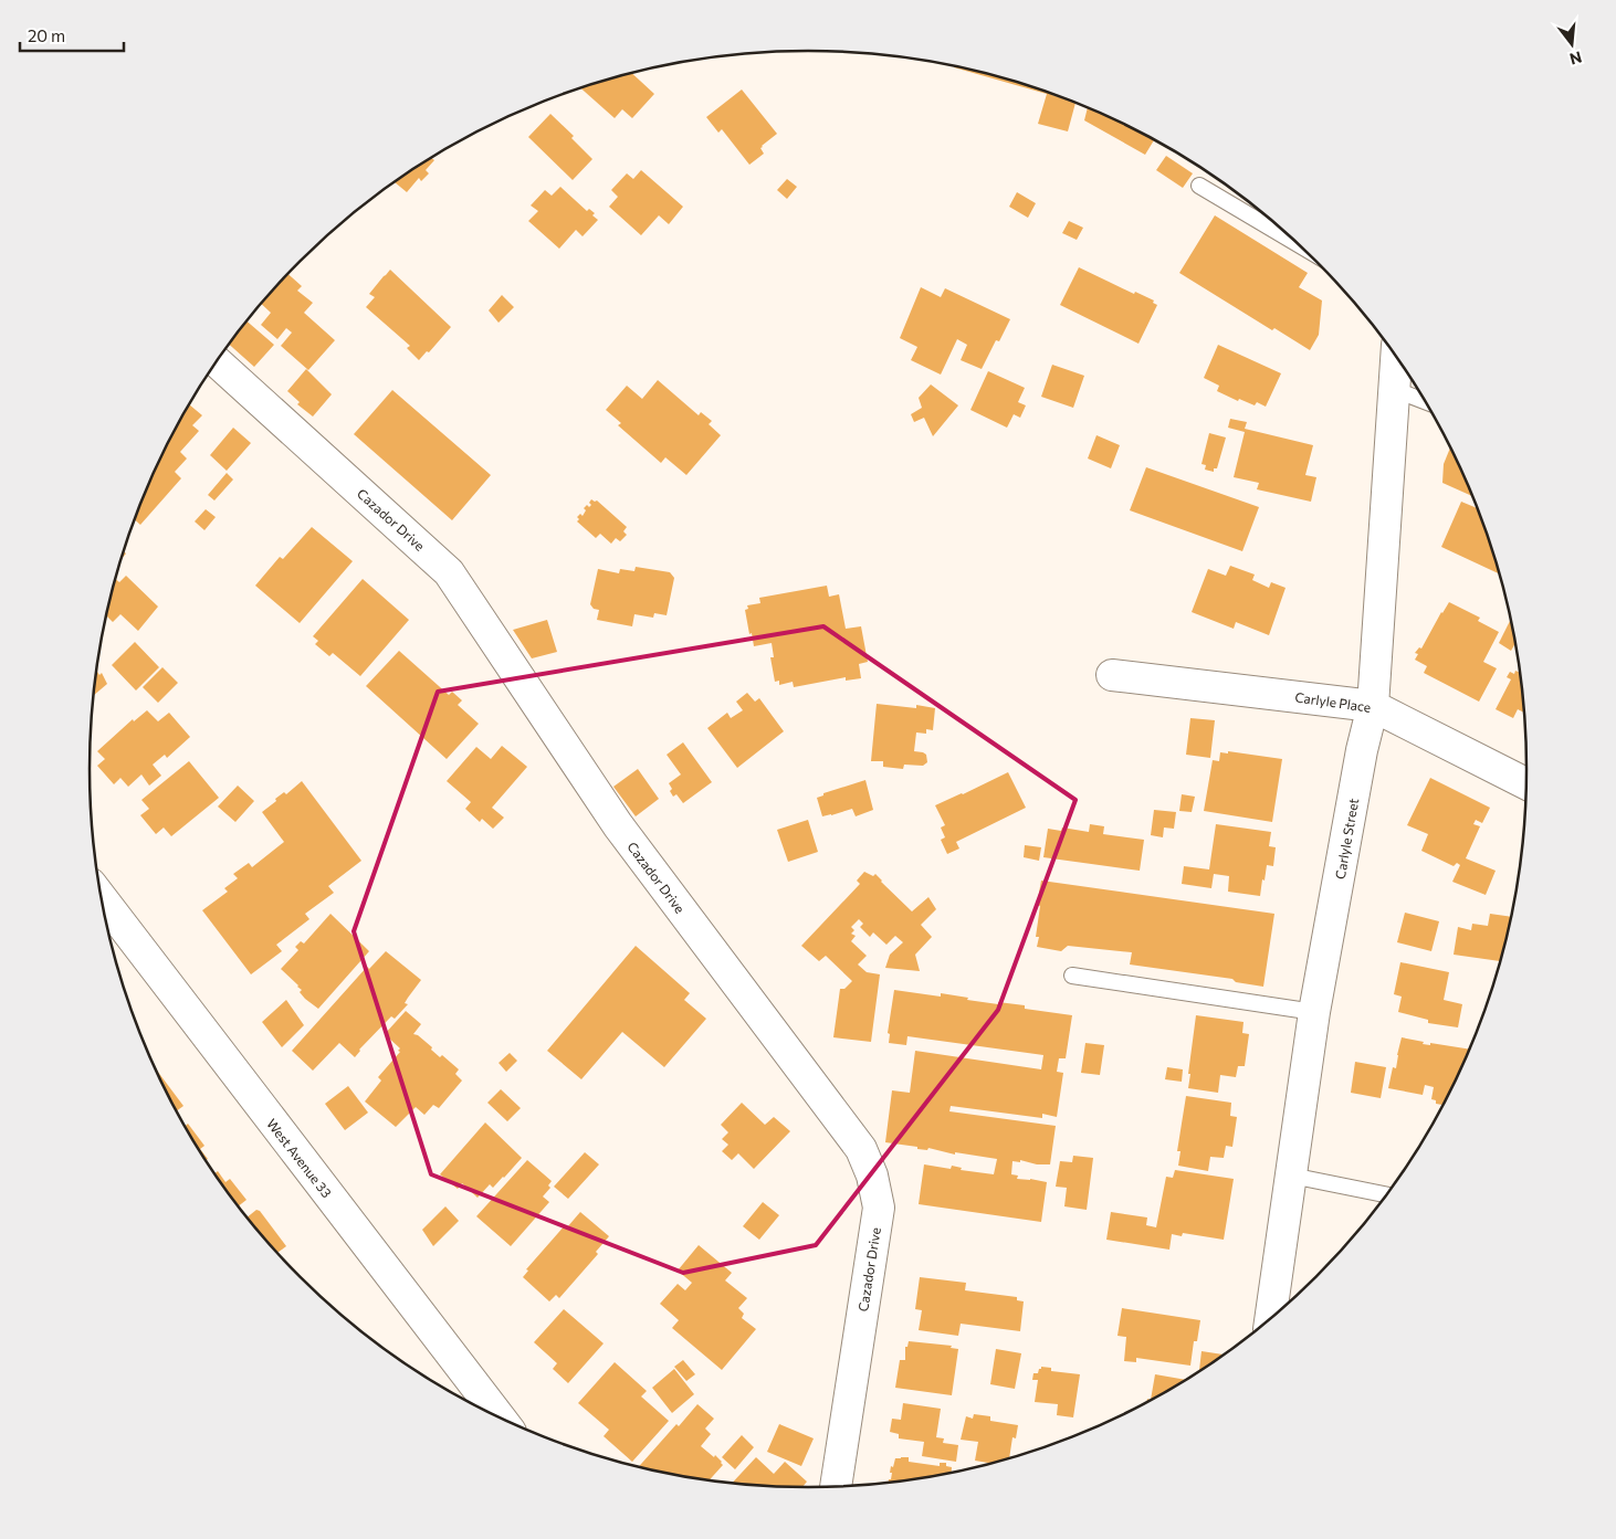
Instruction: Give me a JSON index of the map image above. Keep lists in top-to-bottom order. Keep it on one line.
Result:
{"streets":{"street":["Cazador Drive","Carlyle Place","Carlyle Street","West Avenue 33"]},"crossings":[["Carlyle Place","Carlyle Street"]],"scale_bar":"20 m","north":"bottom"}
